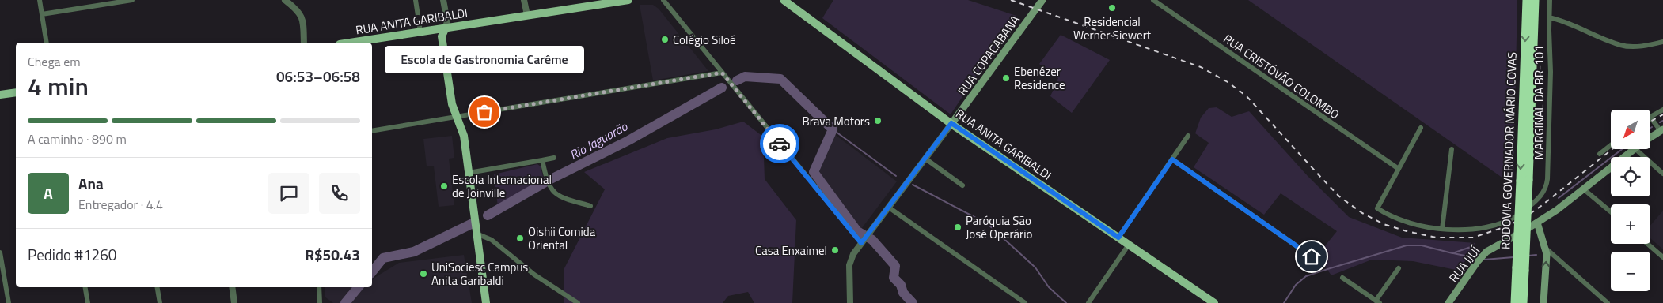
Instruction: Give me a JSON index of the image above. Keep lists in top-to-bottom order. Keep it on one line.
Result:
{"streets":{"highway":["RODOVIA GOVERNADOR MÁRIO COVAS"],"main road":["RUA ANITA GARIBALDI","RUA COPACABANA","RUA IJUÍ"],"street":["RUA CRISTÓVÃO COLOMBO","MARGINAL DA BR-101"]},"crossings":[["RUA ANITA GARIBALDI","RUA COPACABANA"],["RUA CRISTÓVÃO COLOMBO","MARGINAL DA BR-101"]],"water":["Rio Jaguarão"],"places":["Residencial Werner Siewert","Colégio Siloé","Ebenézer Residence","Escola de Gastronomia Carême","Brava Motors","Escola Internacional de Joinville","Paróquia São José Operário","Oishii Comida Oriental","Casa Enxaimel","UniSociesc Campus Anita Garibaldi"],"north":"bottom left","page":{"heading":["4 min","Chega em","06:53–06:58"],"panel":["Ana","Entregador · 4.4","Pedido #1260","R$50.43"],"bubble":"Escola de Gastronomia Carême","map_buttons":["+","−"],"bar":"A caminho · 890 m","round":"A"}}
